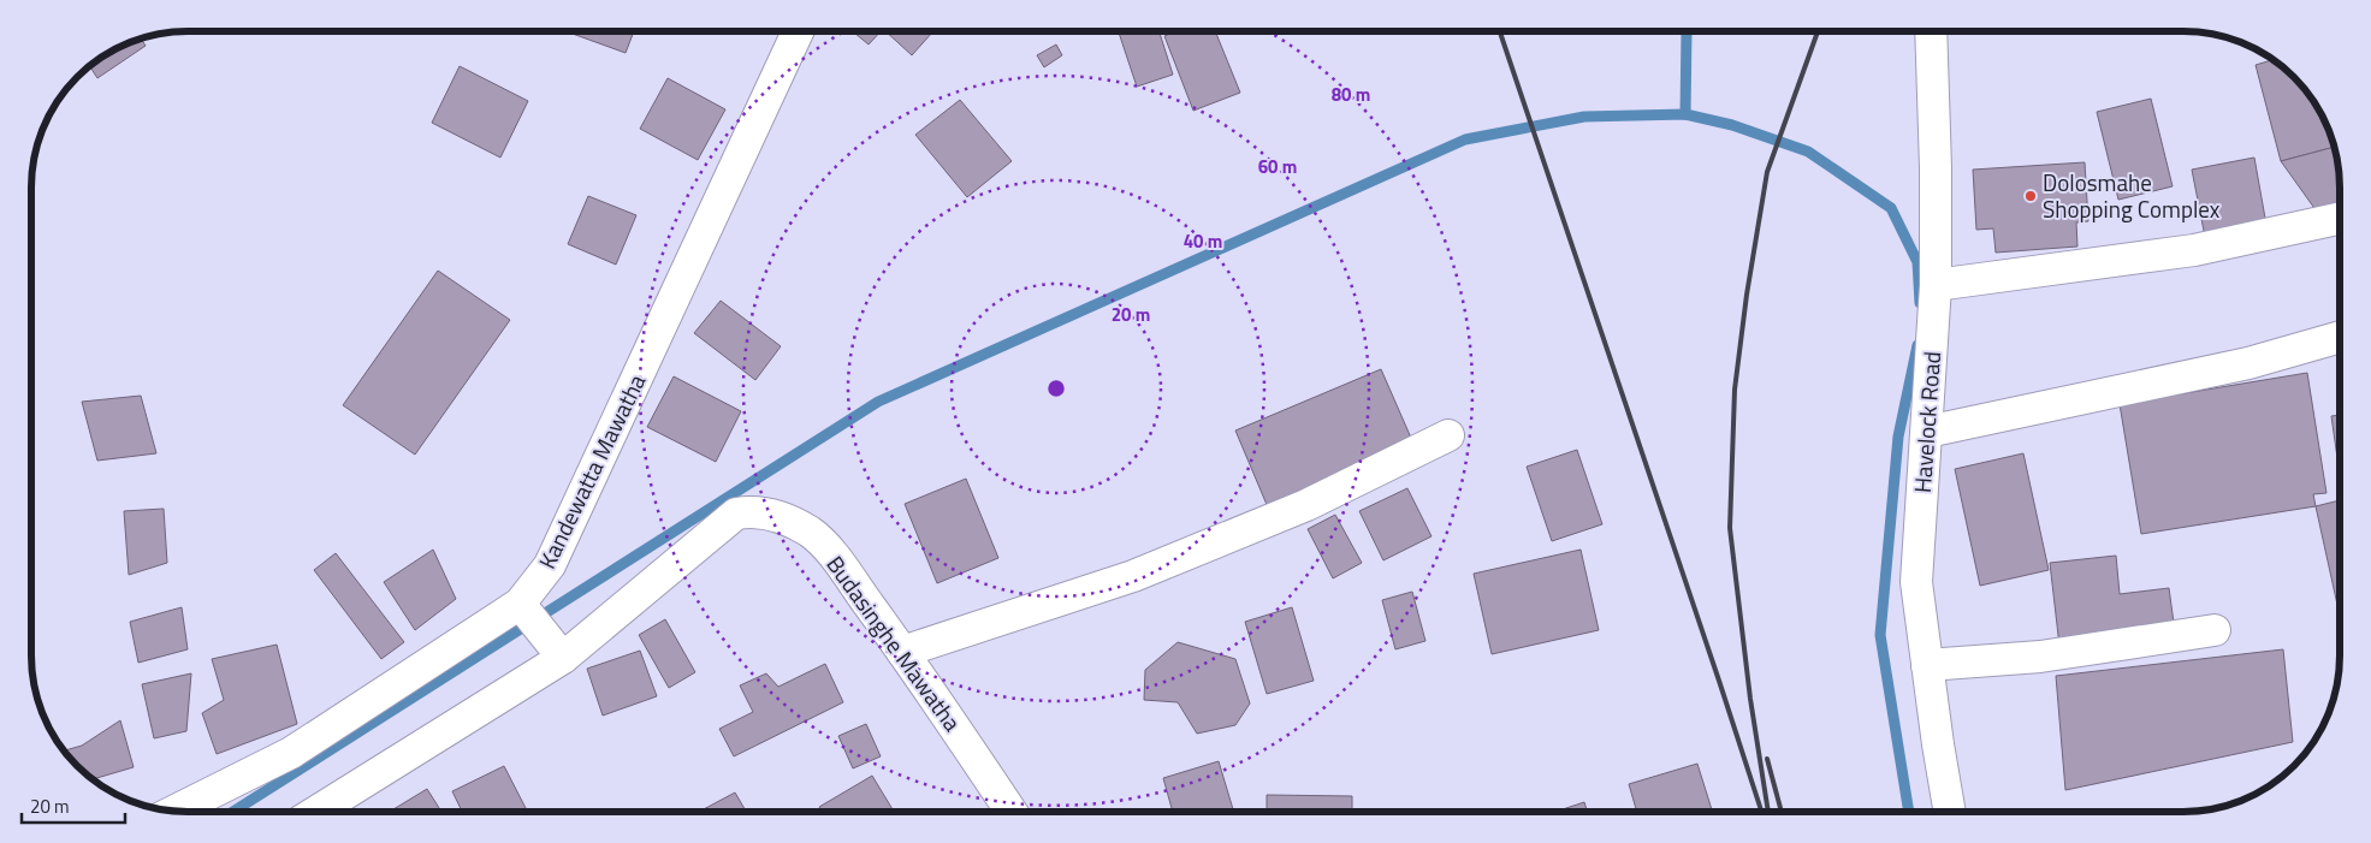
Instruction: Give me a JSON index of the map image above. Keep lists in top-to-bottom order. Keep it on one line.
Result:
{"streets":{"street":["Havelock Road","Kandewatta Mawatha","Budasinghe Mawatha"]},"places":["Dolosmahe Shopping Complex"],"scale_bar":"20 m","rings":["80 m","60 m","40 m","20 m"]}
